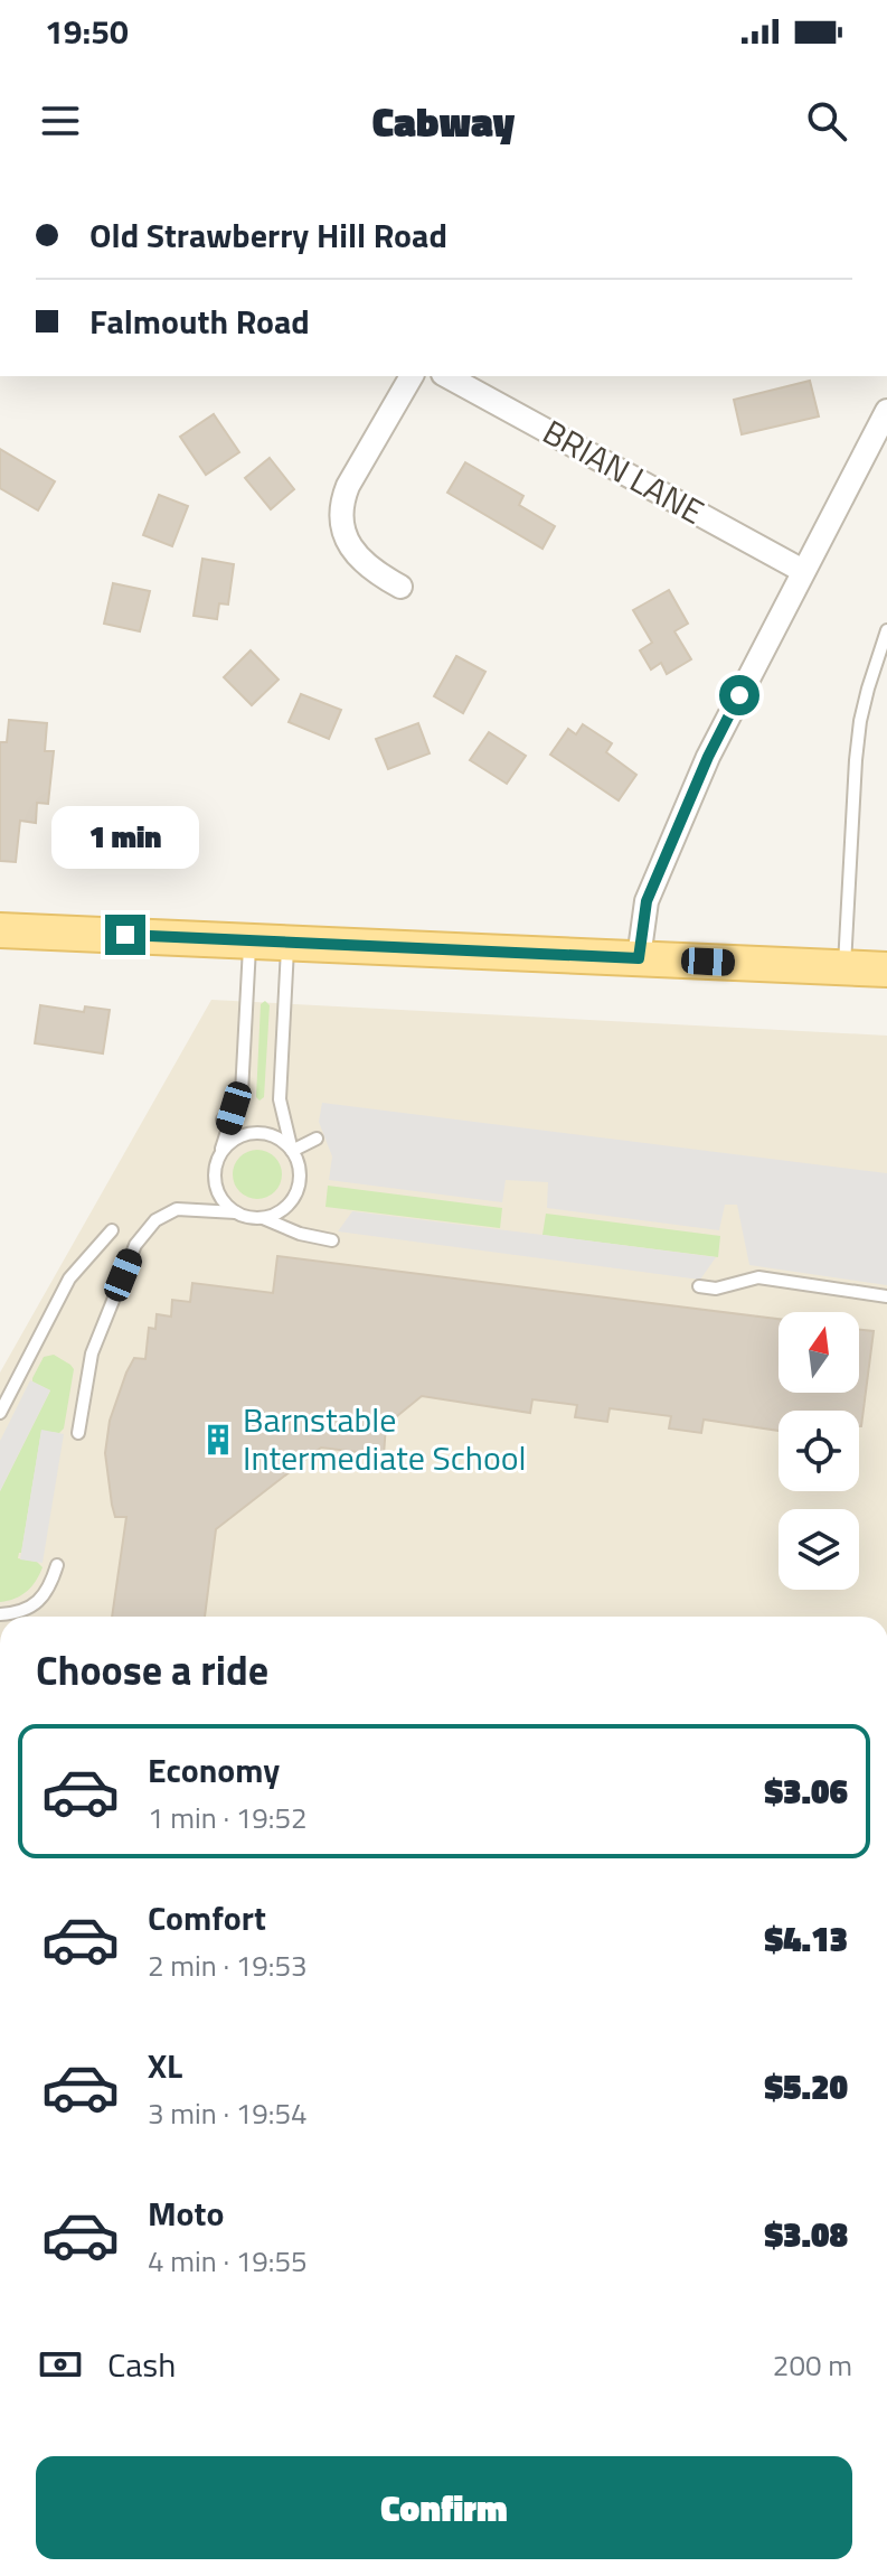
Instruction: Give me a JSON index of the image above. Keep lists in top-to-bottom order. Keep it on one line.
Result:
{"streets":{"street":["BRIAN LANE"]},"places":{"building":["Barnstable Intermediate School"]},"north":"top","page":{"status":"19:50","header":"Cabway","banner":["Old Strawberry Hill Road","Falmouth Road"],"bubble":"1 min","heading":"Choose a ride","list":[{"name":"Economy","note":"1 min · 19:52","value":"$3.06"},{"name":"Comfort","note":"2 min · 19:53","value":"$4.13"},{"name":"XL","note":"3 min · 19:54","value":"$5.20"},{"name":"Moto","note":"4 min · 19:55","value":"$3.08"}],"pay":["Cash","200 m"],"buttons":"Confirm"}}
